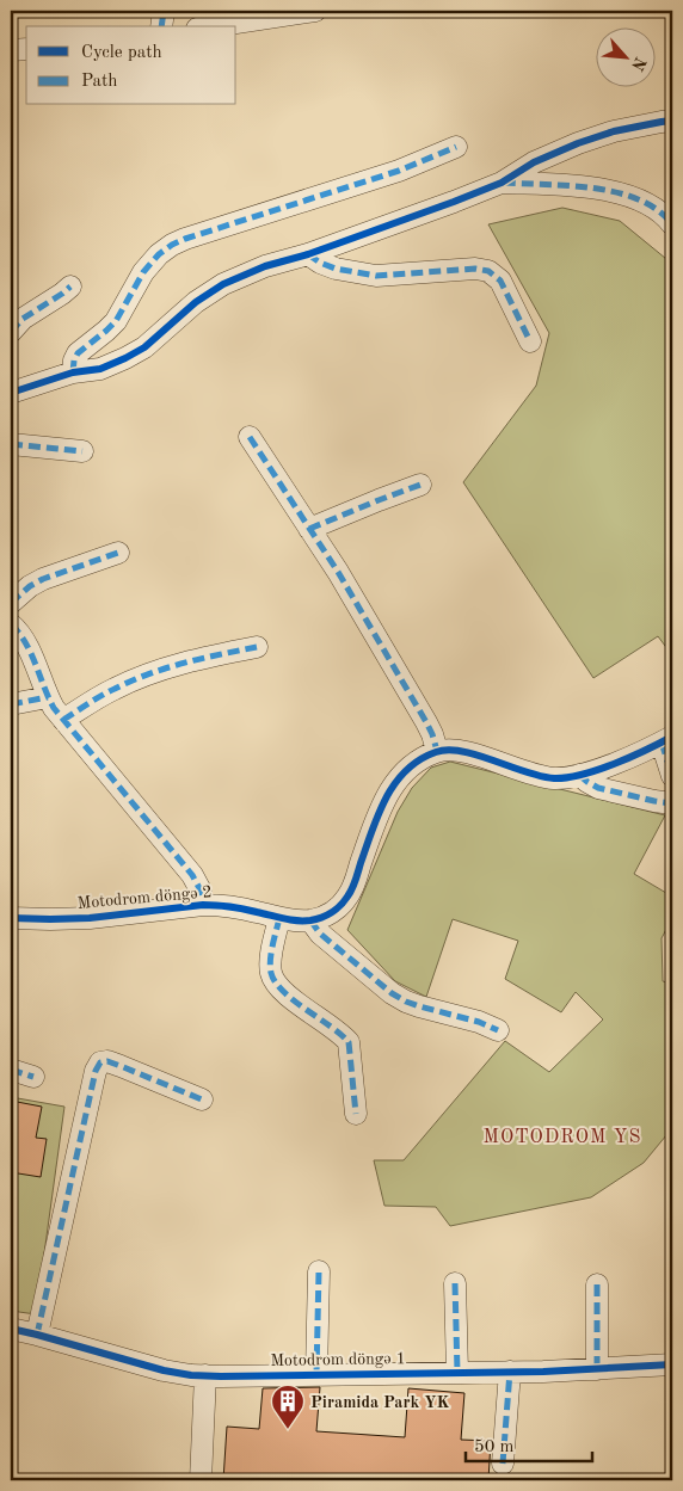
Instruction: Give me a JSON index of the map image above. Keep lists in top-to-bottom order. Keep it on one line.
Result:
{"streets":{"street":["Motodrom döngə 2","Motodrom döngə 1"]},"districts":["MOTODROM YS"],"places":{"building":["Piramida Park YK"]},"legend":["Cycle path","Path"],"scale_bar":"50 m","north":"bottom right"}
